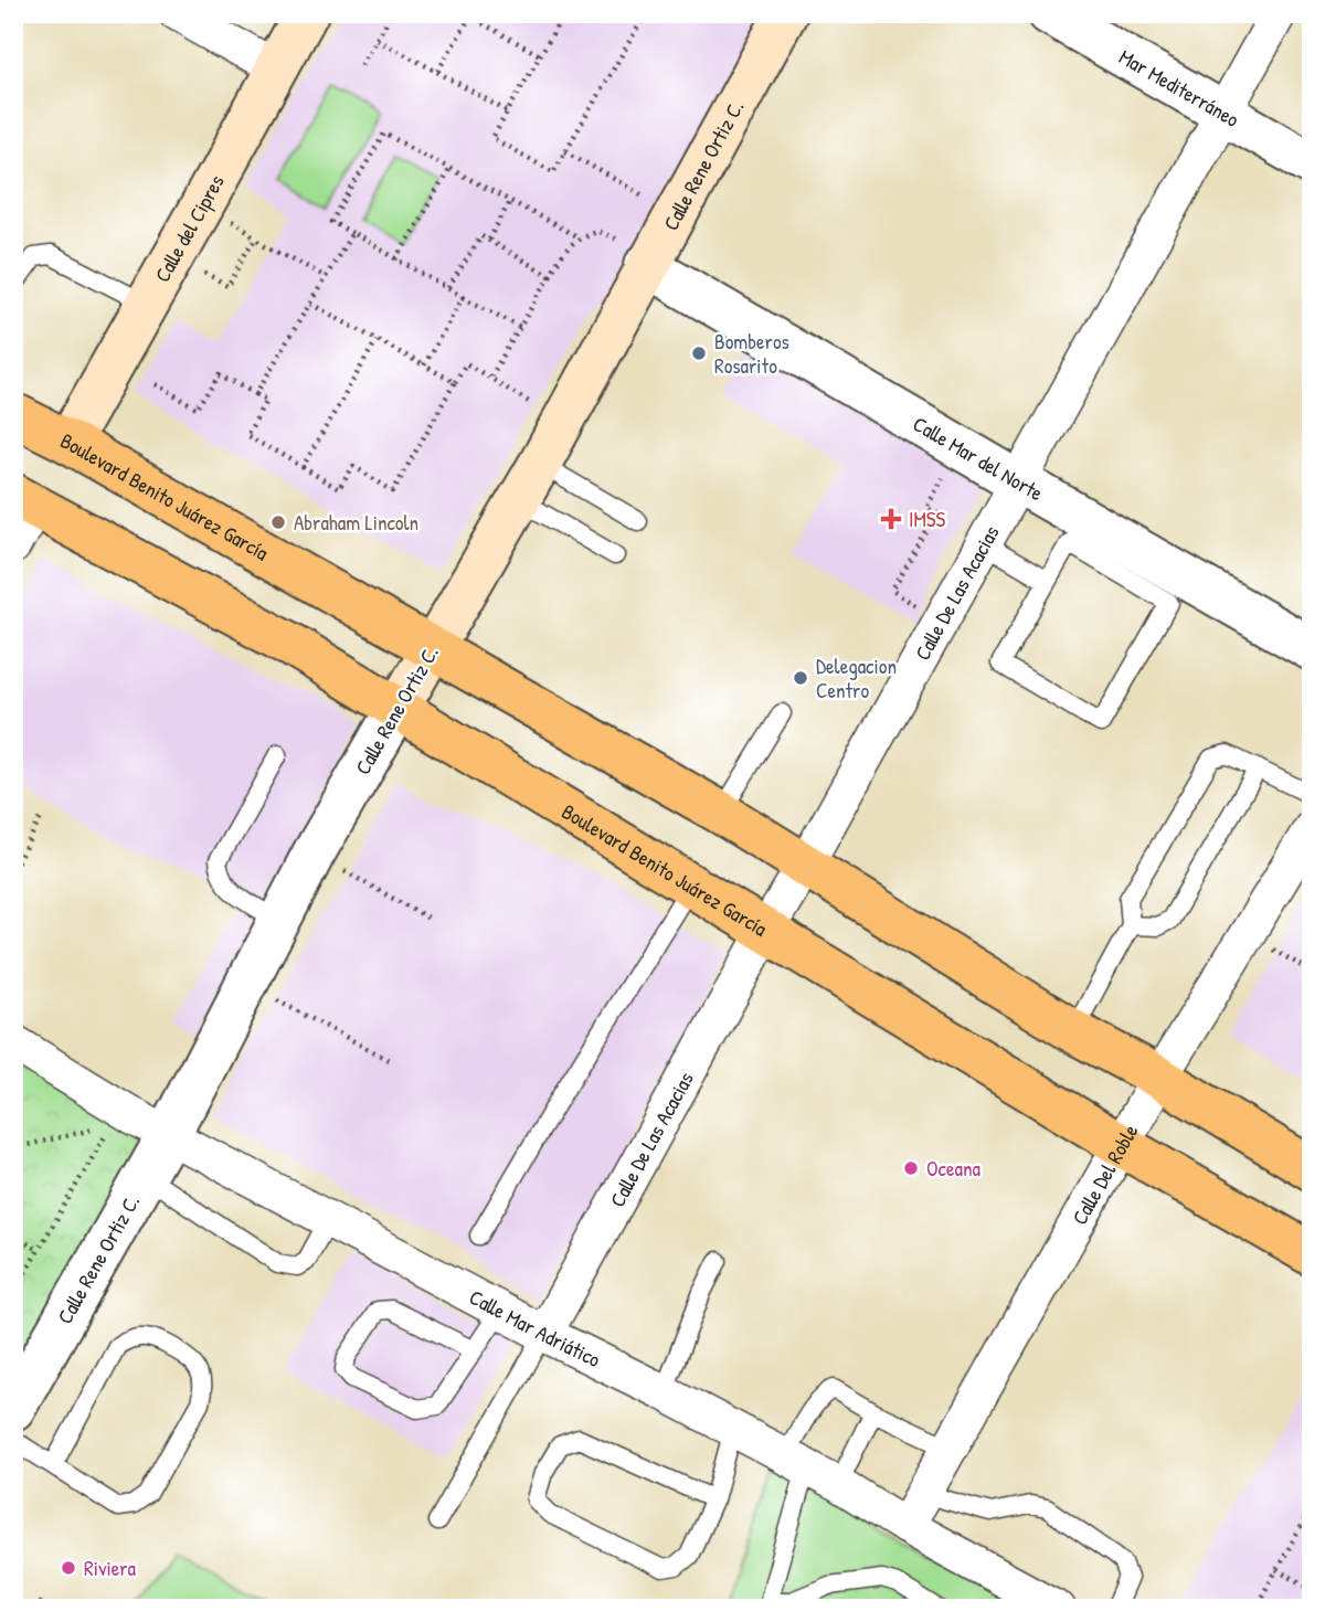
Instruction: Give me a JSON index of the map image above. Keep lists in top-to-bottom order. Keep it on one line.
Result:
{"streets":{"main road":["Calle Rene Ortiz C.","Calle del Cipres","Boulevard Benito Juárez García"],"street":["Mar Mediterráneo","Calle Mar del Norte","Calle De Las Acacias","Calle Del Roble","Calle Mar Adriático"]},"crossings":[["Mar Mediterráneo","Calle De Las Acacias"],["Calle Rene Ortiz C.","Calle Mar del Norte"],["Calle Rene Ortiz C.","Boulevard Benito Juárez García"],["Calle Rene Ortiz C.","Calle Mar Adriático"],["Calle del Cipres","Boulevard Benito Juárez García"],["Calle Mar del Norte","Calle De Las Acacias"],["Boulevard Benito Juárez García","Calle De Las Acacias"],["Boulevard Benito Juárez García","Calle Del Roble"],["Calle De Las Acacias","Calle Mar Adriático"],["Calle Del Roble","Calle Mar Adriático"]],"places":{"other":["Bomberos Rosarito","Abraham Lincoln","Delegacion Centro","Oceana","Riviera"],"health":["IMSS"]}}
